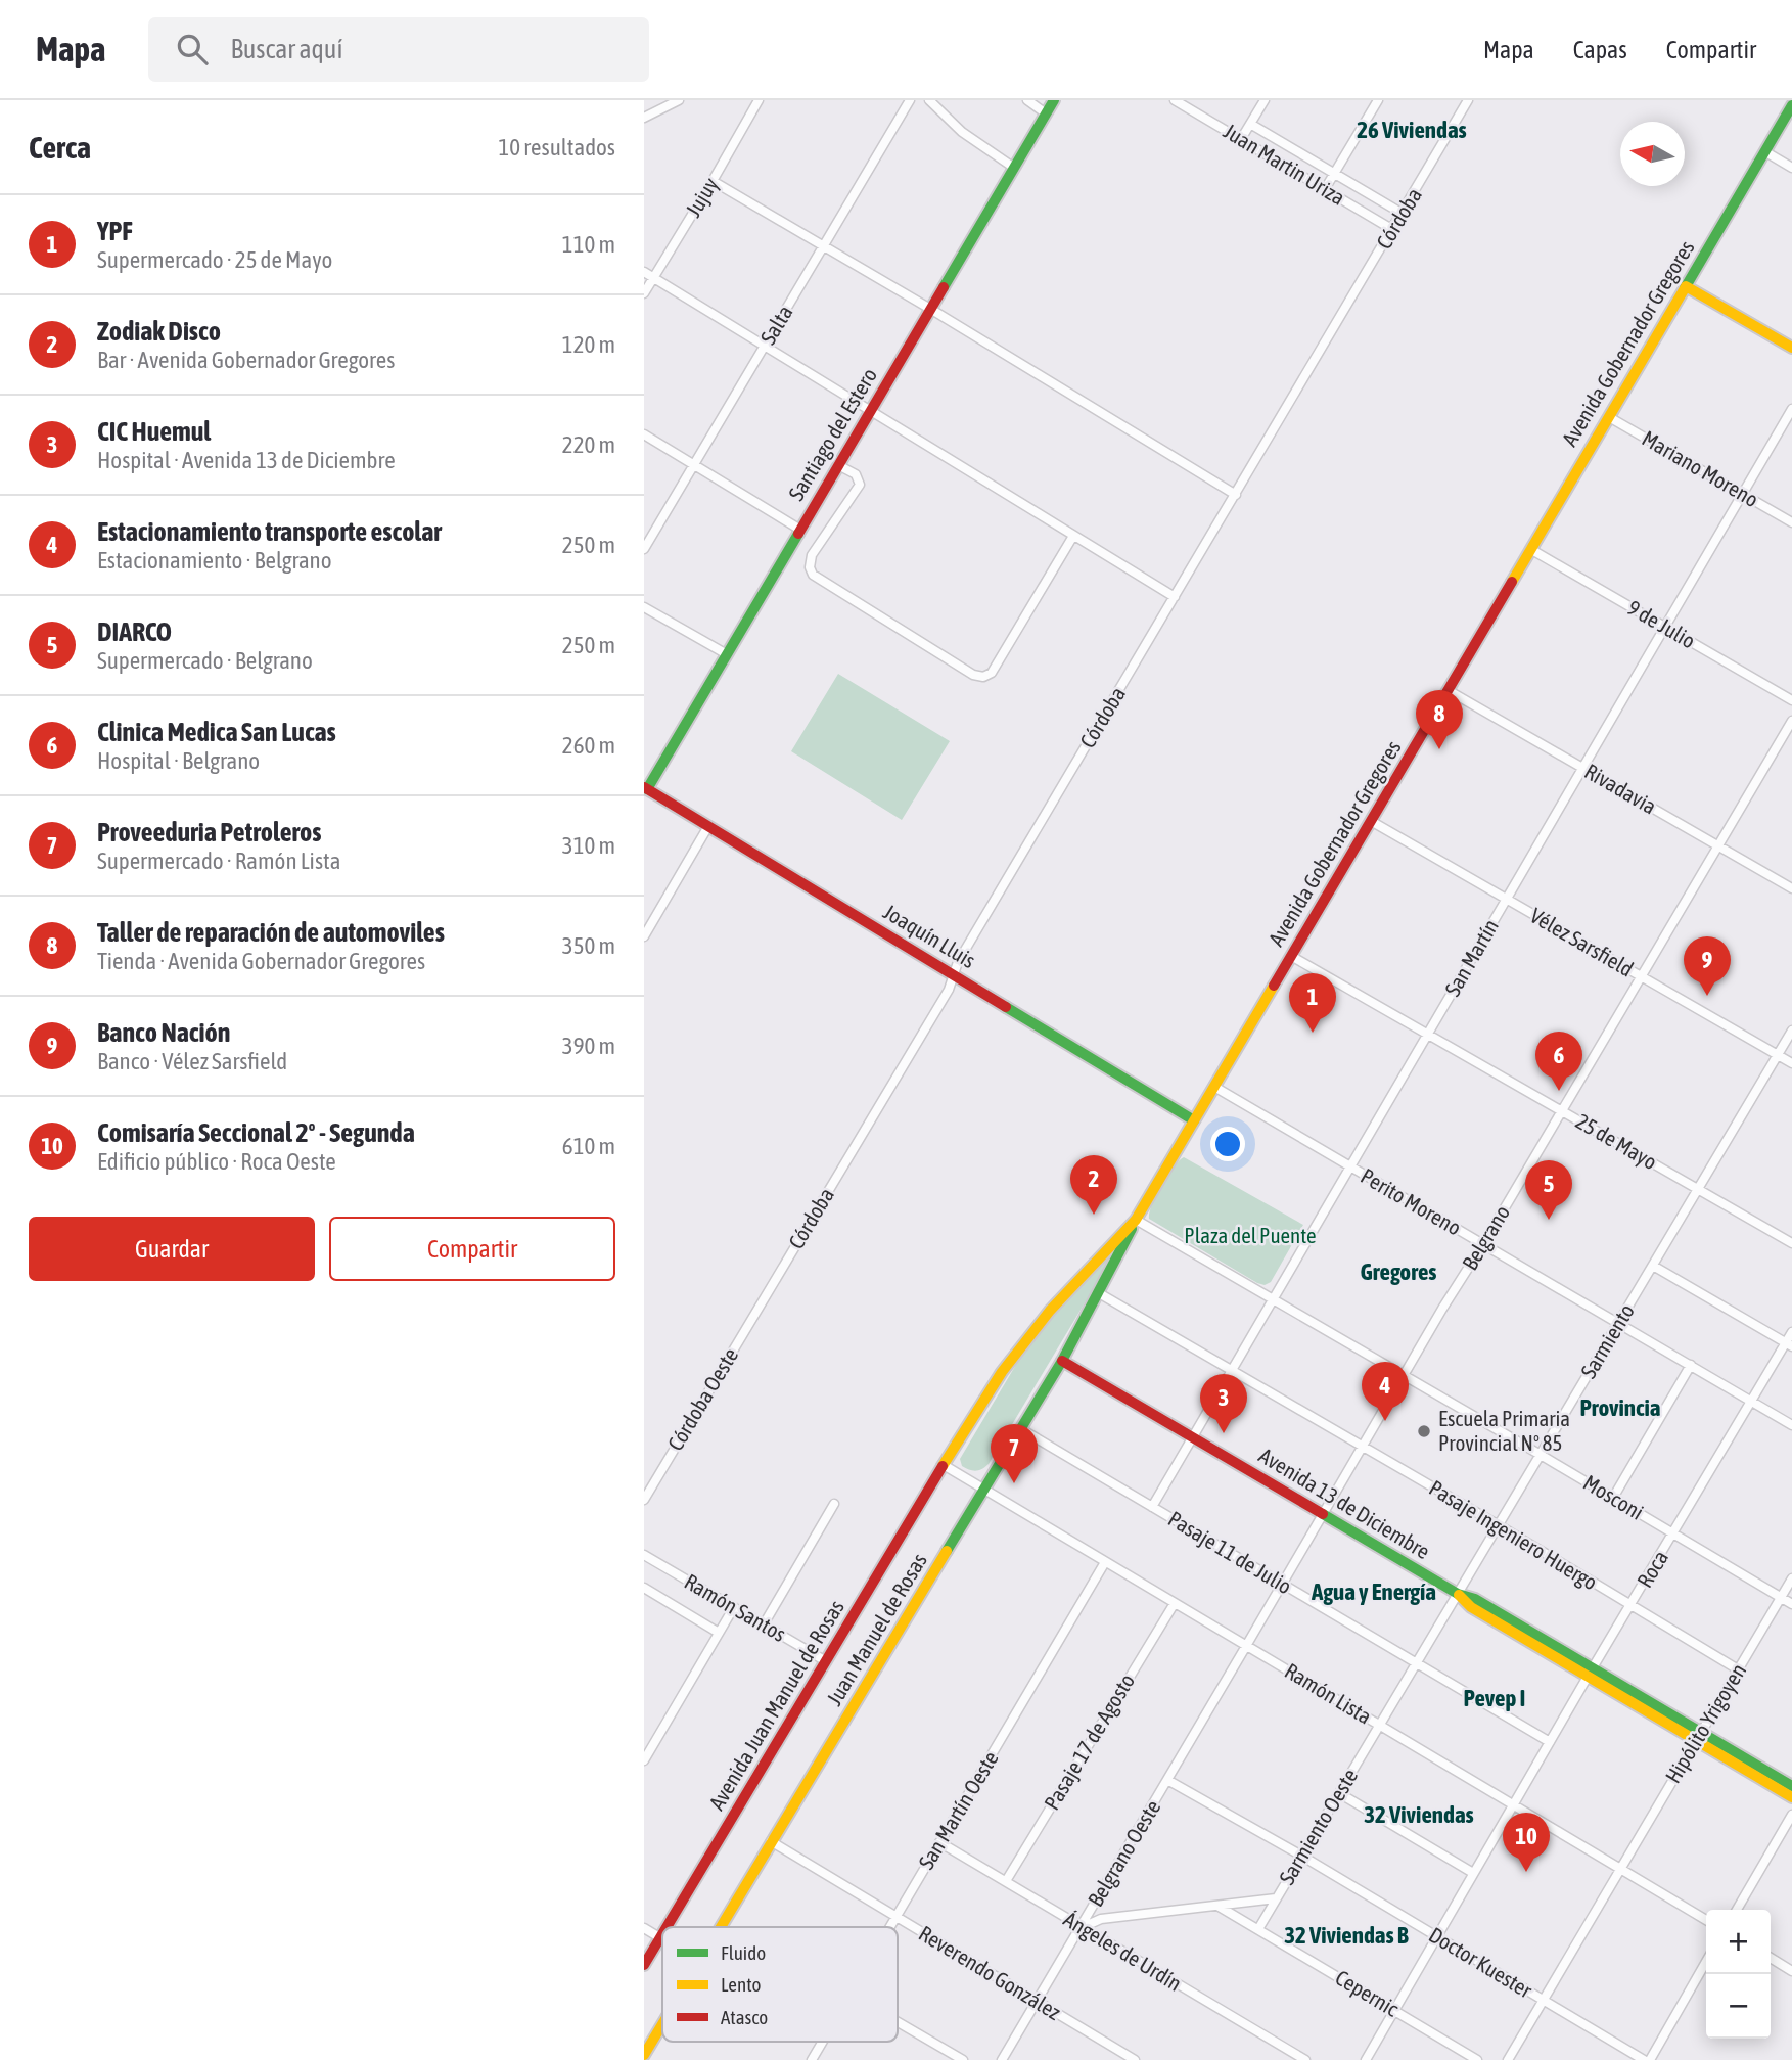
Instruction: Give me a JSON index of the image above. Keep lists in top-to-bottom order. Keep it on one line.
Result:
{"streets":{"street":["Juan Martin Uriza","Jujuy","Córdoba","Salta","Avenida Gobernador Gregores","Santiago del Estero","Mariano Moreno","9 de Julio","Rivadavia","Joaquín Lluis","Vélez Sarsfield","San Martín","25 de Mayo","Perito Moreno","Belgrano","Sarmiento","Córdoba Oeste","Mosconi","Avenida 13 de Diciembre","Pasaje Ingeniero Huergo","Pasaje 11 de Julio","Roca","Ramón Santos","Juan Manuel de Rosas","Ramón Lista","Avenida Juan Manuel de Rosas","Hipólito Yrigoyen","Pasaje 17 de Agosto","San Martín Oeste","Sarmiento Oeste","Belgrano Oeste","Ángeles de Urdín","Doctor Kuester","Reverendo González","Cepernic"]},"crossings":[["Juan Martin Uriza","Córdoba"],["Córdoba","Joaquín Lluis"],["Córdoba","Córdoba Oeste"],["Avenida Gobernador Gregores","Mariano Moreno"],["Avenida Gobernador Gregores","9 de Julio"],["Avenida Gobernador Gregores","Rivadavia"],["Avenida Gobernador Gregores","Joaquín Lluis"],["Avenida Gobernador Gregores","Vélez Sarsfield"],["Avenida Gobernador Gregores","25 de Mayo"],["Avenida Gobernador Gregores","Perito Moreno"],["Avenida Gobernador Gregores","Mosconi"],["Avenida Gobernador Gregores","Juan Manuel de Rosas"],["Avenida Gobernador Gregores","Ramón Lista"],["Avenida Gobernador Gregores","Avenida Juan Manuel de Rosas"],["Santiago del Estero","Joaquín Lluis"],["Mariano Moreno","San Martín"],["9 de Julio","San Martín"],["Rivadavia","San Martín"],["Rivadavia","Belgrano"],["Vélez Sarsfield","San Martín"],["Vélez Sarsfield","Belgrano"],["Vélez Sarsfield","Sarmiento"],["San Martín","25 de Mayo"],["San Martín","Perito Moreno"],["San Martín","Mosconi"],["San Martín","Avenida 13 de Diciembre"],["San Martín","Pasaje Ingeniero Huergo"],["San Martín","Pasaje 11 de Julio"],["25 de Mayo","Belgrano"],["25 de Mayo","Sarmiento"],["Perito Moreno","Belgrano"],["Perito Moreno","Sarmiento"],["Perito Moreno","Roca"],["Belgrano","Mosconi"],["Belgrano","Avenida 13 de Diciembre"],["Belgrano","Pasaje Ingeniero Huergo"],["Belgrano","Pasaje 11 de Julio"],["Belgrano","Ramón Lista"],["Belgrano","Belgrano Oeste"],["Sarmiento","Mosconi"],["Sarmiento","Avenida 13 de Diciembre"],["Sarmiento","Pasaje Ingeniero Huergo"],["Sarmiento","Pasaje 11 de Julio"],["Sarmiento","Ramón Lista"],["Sarmiento","Sarmiento Oeste"],["Mosconi","Roca"],["Mosconi","Juan Manuel de Rosas"],["Mosconi","Hipólito Yrigoyen"],["Avenida 13 de Diciembre","Roca"],["Avenida 13 de Diciembre","Juan Manuel de Rosas"],["Avenida 13 de Diciembre","Hipólito Yrigoyen"],["Pasaje Ingeniero Huergo","Roca"],["Pasaje Ingeniero Huergo","Juan Manuel de Rosas"],["Pasaje Ingeniero Huergo","Hipólito Yrigoyen"],["Pasaje 11 de Julio","Roca"],["Pasaje 11 de Julio","Juan Manuel de Rosas"],["Roca","Ramón Lista"],["Roca","Doctor Kuester"],["Roca","Cepernic"],["Ramón Santos","Avenida Juan Manuel de Rosas"],["Juan Manuel de Rosas","Ramón Lista"],["Juan Manuel de Rosas","Reverendo González"],["Ramón Lista","Avenida Juan Manuel de Rosas"],["Ramón Lista","Hipólito Yrigoyen"],["Ramón Lista","Pasaje 17 de Agosto"],["Ramón Lista","San Martín Oeste"],["Ramón Lista","Sarmiento Oeste"],["Ramón Lista","Belgrano Oeste"],["Hipólito Yrigoyen","Doctor Kuester"],["Pasaje 17 de Agosto","Ángeles de Urdín"],["San Martín Oeste","Ángeles de Urdín"],["San Martín Oeste","Reverendo González"],["Sarmiento Oeste","Doctor Kuester"],["Sarmiento Oeste","Cepernic"],["Belgrano Oeste","Ángeles de Urdín"],["Belgrano Oeste","Doctor Kuester"],["Belgrano Oeste","Reverendo González"]],"districts":["26 Viviendas","Gregores","Provincia","Agua y Energía","Pevep I","32 Viviendas","32 Viviendas B"],"parks":["Plaza del Puente"],"places":["Escuela Primaria Provincial Nº 85"],"legend":["Fluido","Lento","Atasco"],"north":"left","page":{"header":"Mapa","search":"Buscar aquí","nav":["Mapa","Capas","Compartir"],"heading":["Cerca","10 resultados"],"list":[{"mark":"1","name":"YPF","note":"Supermercado · 25 de Mayo","value":"110 m"},{"mark":"2","name":"Zodiak Disco","note":"Bar · Avenida Gobernador Gregores","value":"120 m"},{"mark":"3","name":"CIC Huemul","note":"Hospital · Avenida 13 de Diciembre","value":"220 m"},{"mark":"4","name":"Estacionamiento transporte escolar","note":"Estacionamiento · Belgrano","value":"250 m"},{"mark":"5","name":"DIARCO","note":"Supermercado · Belgrano","value":"250 m"},{"mark":"6","name":"Clinica Medica San Lucas","note":"Hospital · Belgrano","value":"260 m"},{"mark":"7","name":"Proveeduria Petroleros","note":"Supermercado · Ramón Lista","value":"310 m"},{"mark":"8","name":"Taller de reparación de automoviles","note":"Tienda · Avenida Gobernador Gregores","value":"350 m"},{"mark":"9","name":"Banco Nación","note":"Banco · Vélez Sarsfield","value":"390 m"},{"mark":"10","name":"Comisaría Seccional 2º - Segunda","note":"Edificio público · Roca Oeste","value":"610 m"}],"pins":["8","9","1","6","2","5","4","3","7","10"],"buttons":["Guardar","Compartir"],"map_buttons":["+","−"]}}
